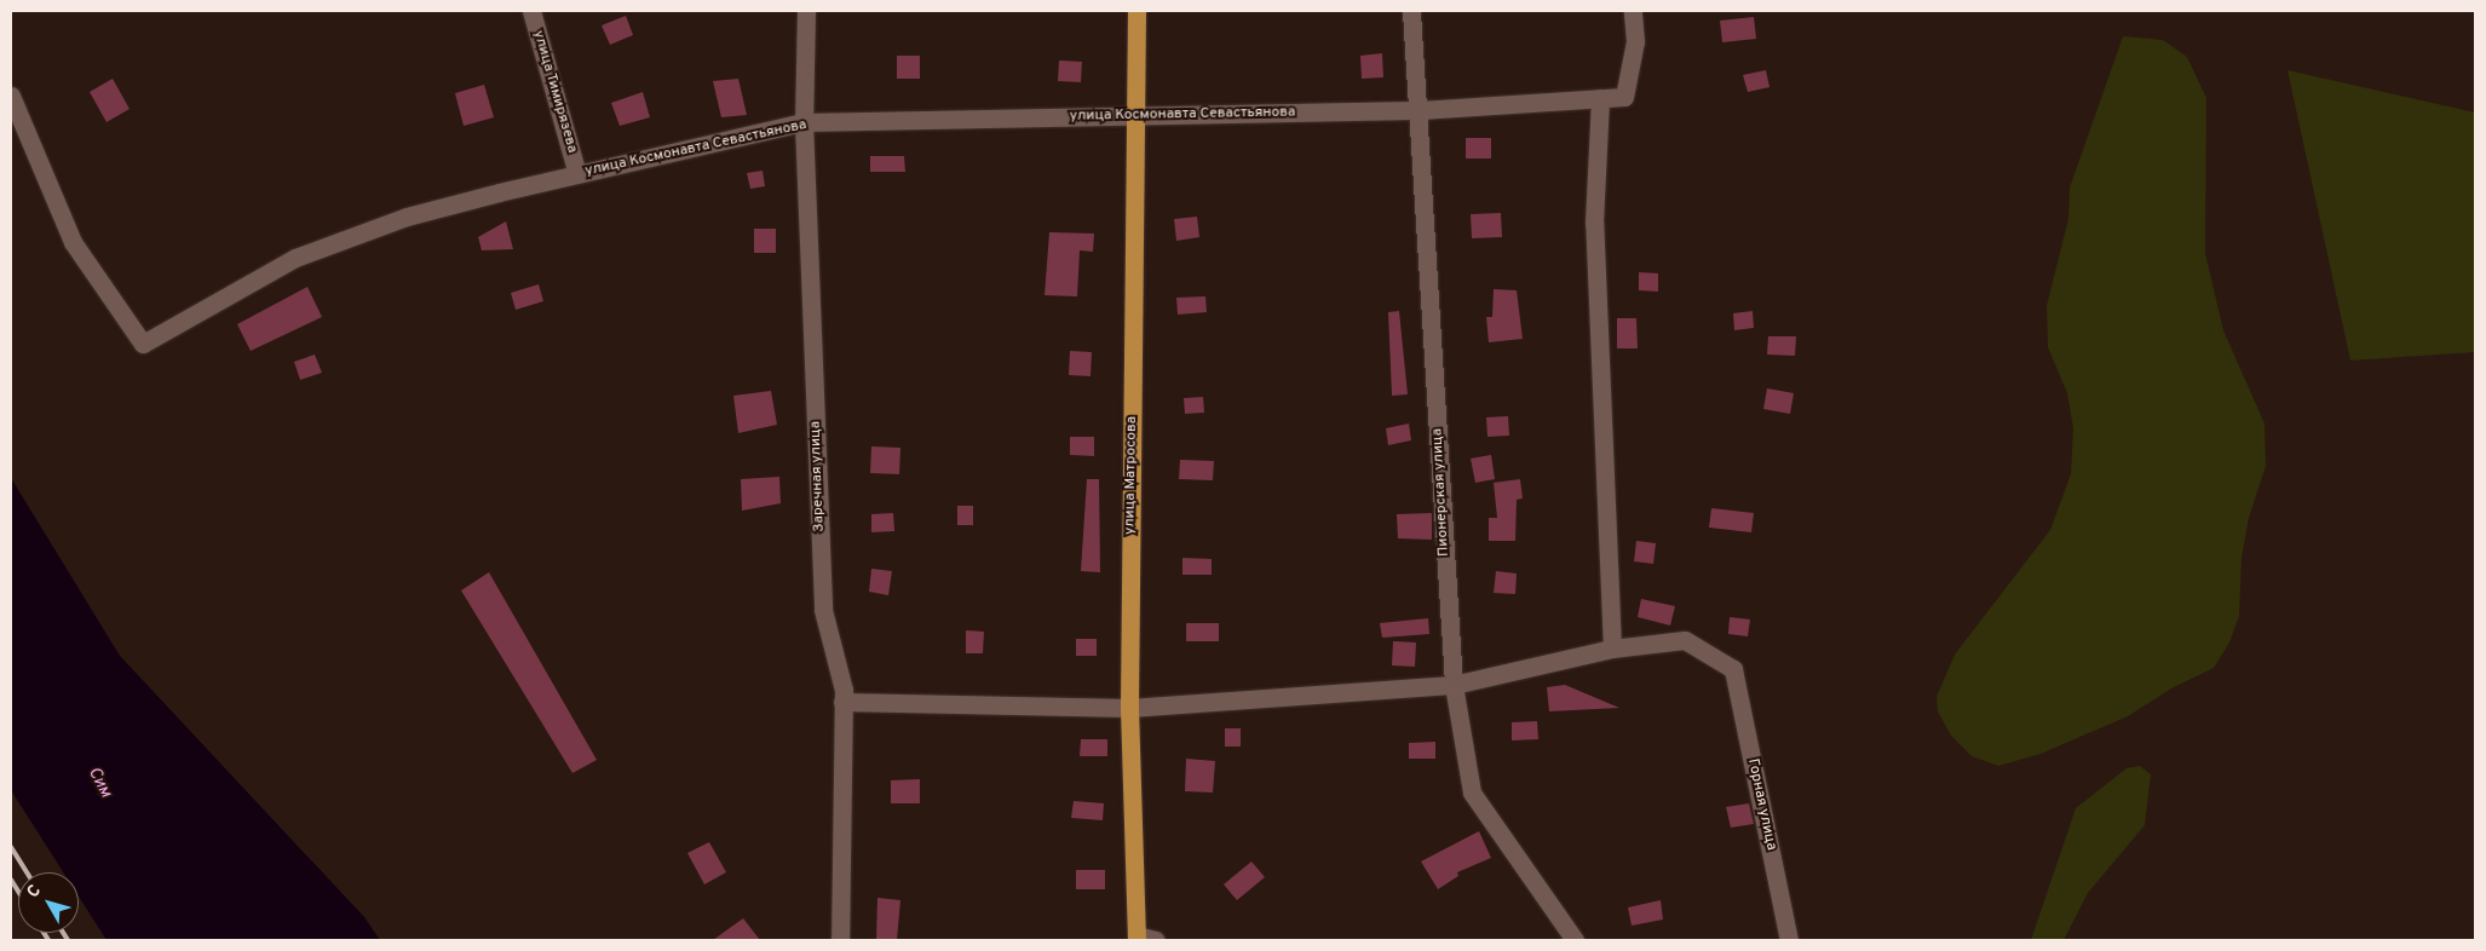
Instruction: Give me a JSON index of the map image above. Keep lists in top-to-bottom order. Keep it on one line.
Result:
{"streets":{"main road":["улица Матросова"],"street":["улица Тимирязева","улица Космонавта Севастьянова","Заречная улица","Пионерская улица","Горная улица"]},"crossings":[["улица Тимирязева","улица Космонавта Севастьянова"],["улица Космонавта Севастьянова","улица Матросова"],["улица Космонавта Севастьянова","Заречная улица"],["улица Космонавта Севастьянова","Пионерская улица"]],"water":["Сим"],"north":"top left"}
